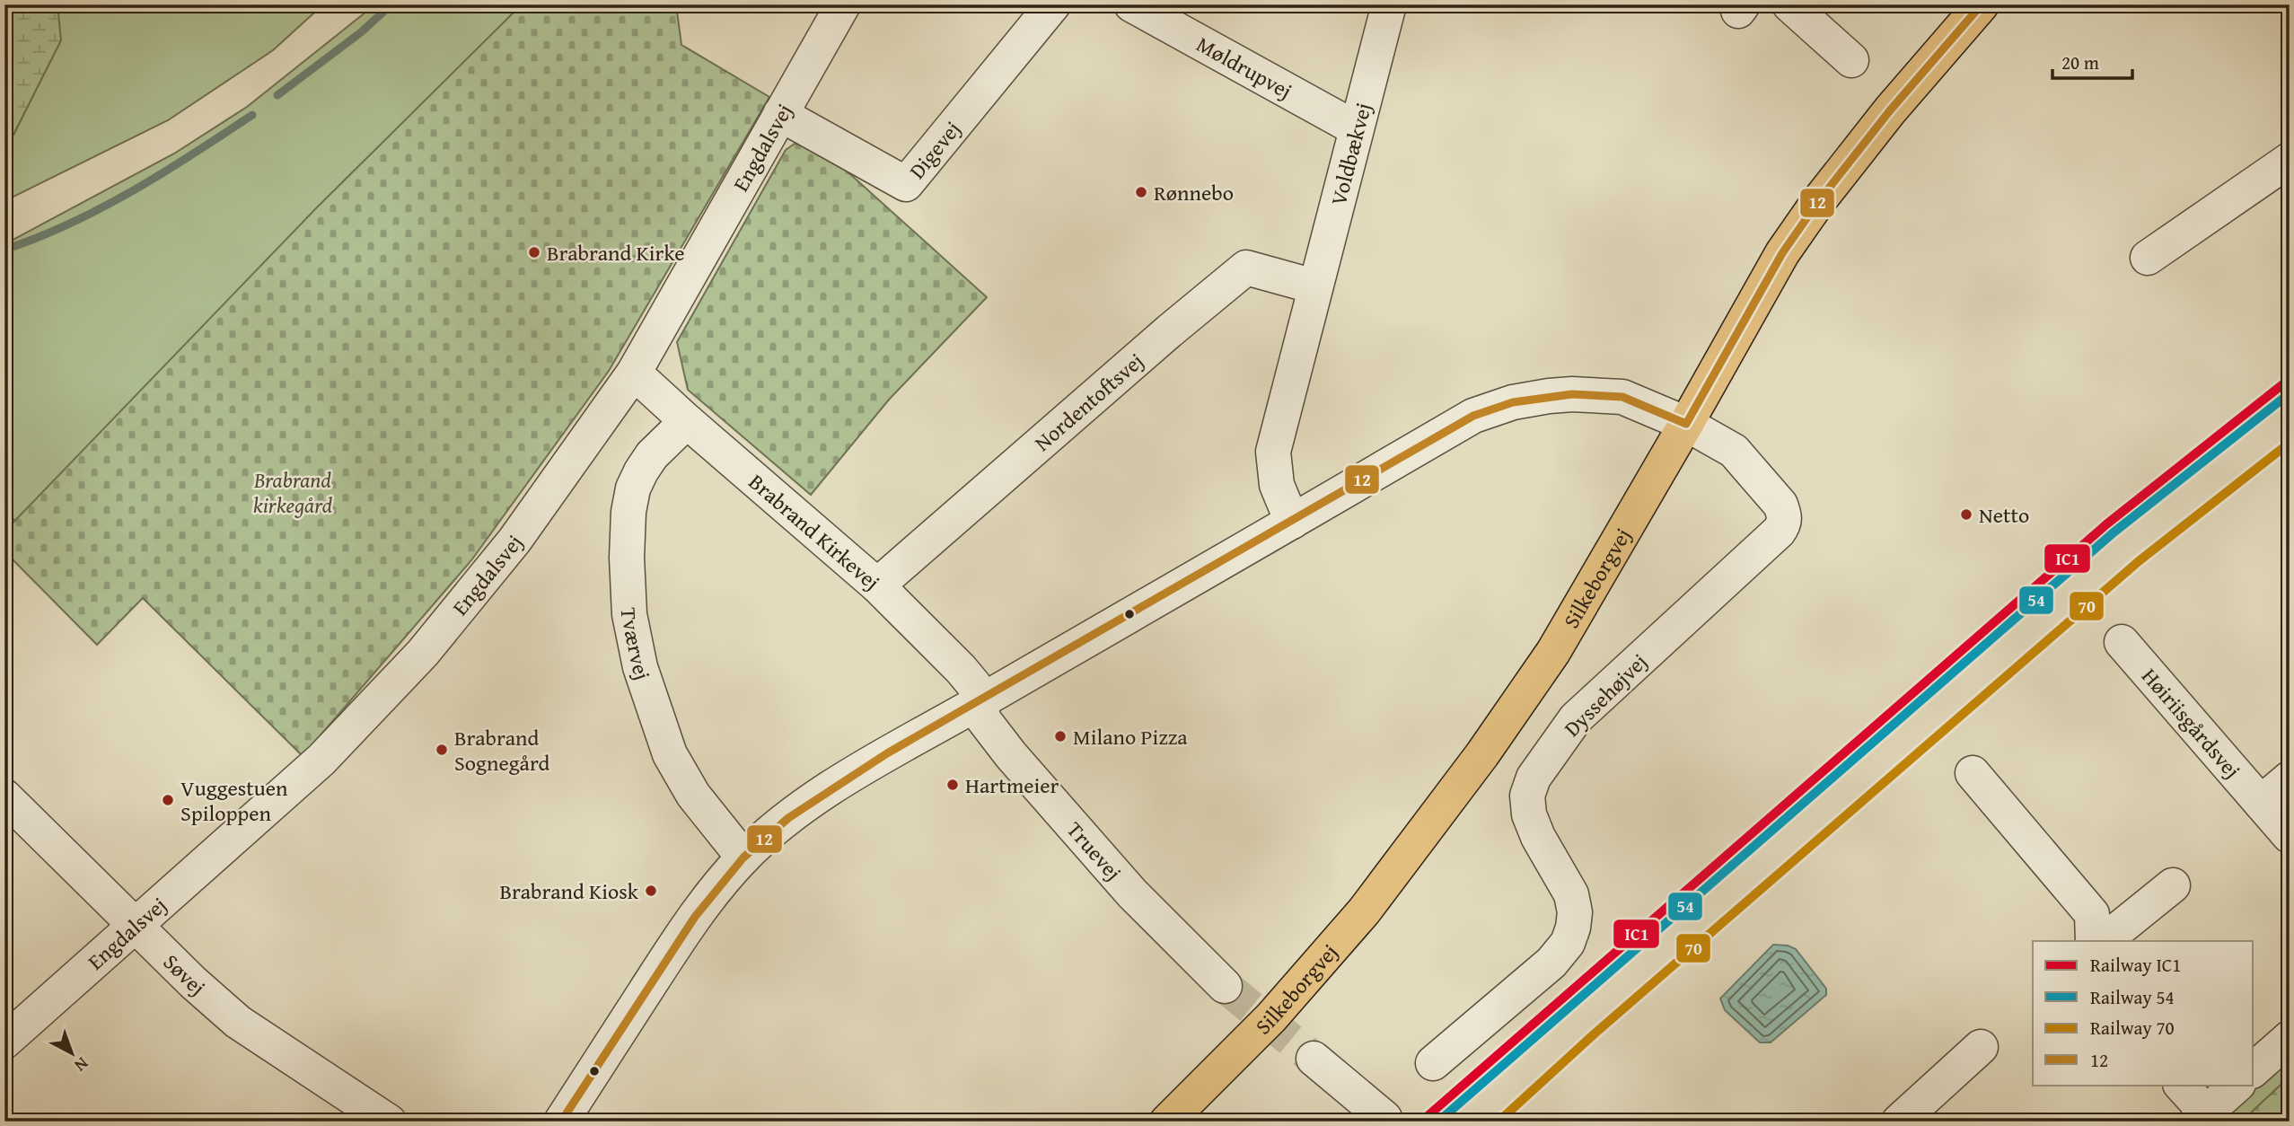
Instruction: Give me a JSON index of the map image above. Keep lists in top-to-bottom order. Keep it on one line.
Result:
{"streets":{"main road":["Silkeborgvej"],"street":["Møldrupvej","Engdalsvej","Digevej","Voldbækvej","Nordentoftsvej","Brabrand Kirkevej","Tværvej","Dyssehøjvej","Høiriisgårdsvej","Truevej","Søvej"]},"crossings":[["Møldrupvej","Voldbækvej"],["Engdalsvej","Digevej"],["Engdalsvej","Brabrand Kirkevej"],["Engdalsvej","Søvej"],["Voldbækvej","Nordentoftsvej"],["Nordentoftsvej","Brabrand Kirkevej"],["Brabrand Kirkevej","Tværvej"],["Brabrand Kirkevej","Truevej"],["Silkeborgvej","Dyssehøjvej"]],"parks":["Brabrand kirkegård"],"places":["Rønnebo","Brabrand Kirke","Netto","Milano Pizza","Brabrand Sognegård","Hartmeier","Vuggestuen Spiloppen","Brabrand Kiosk"],"lines":["transit line 12","rail line IC1","rail line 54","rail line 70"],"legend":["Railway IC1","Railway 54","Railway 70","12"],"scale_bar":"20 m","north":"bottom right"}
